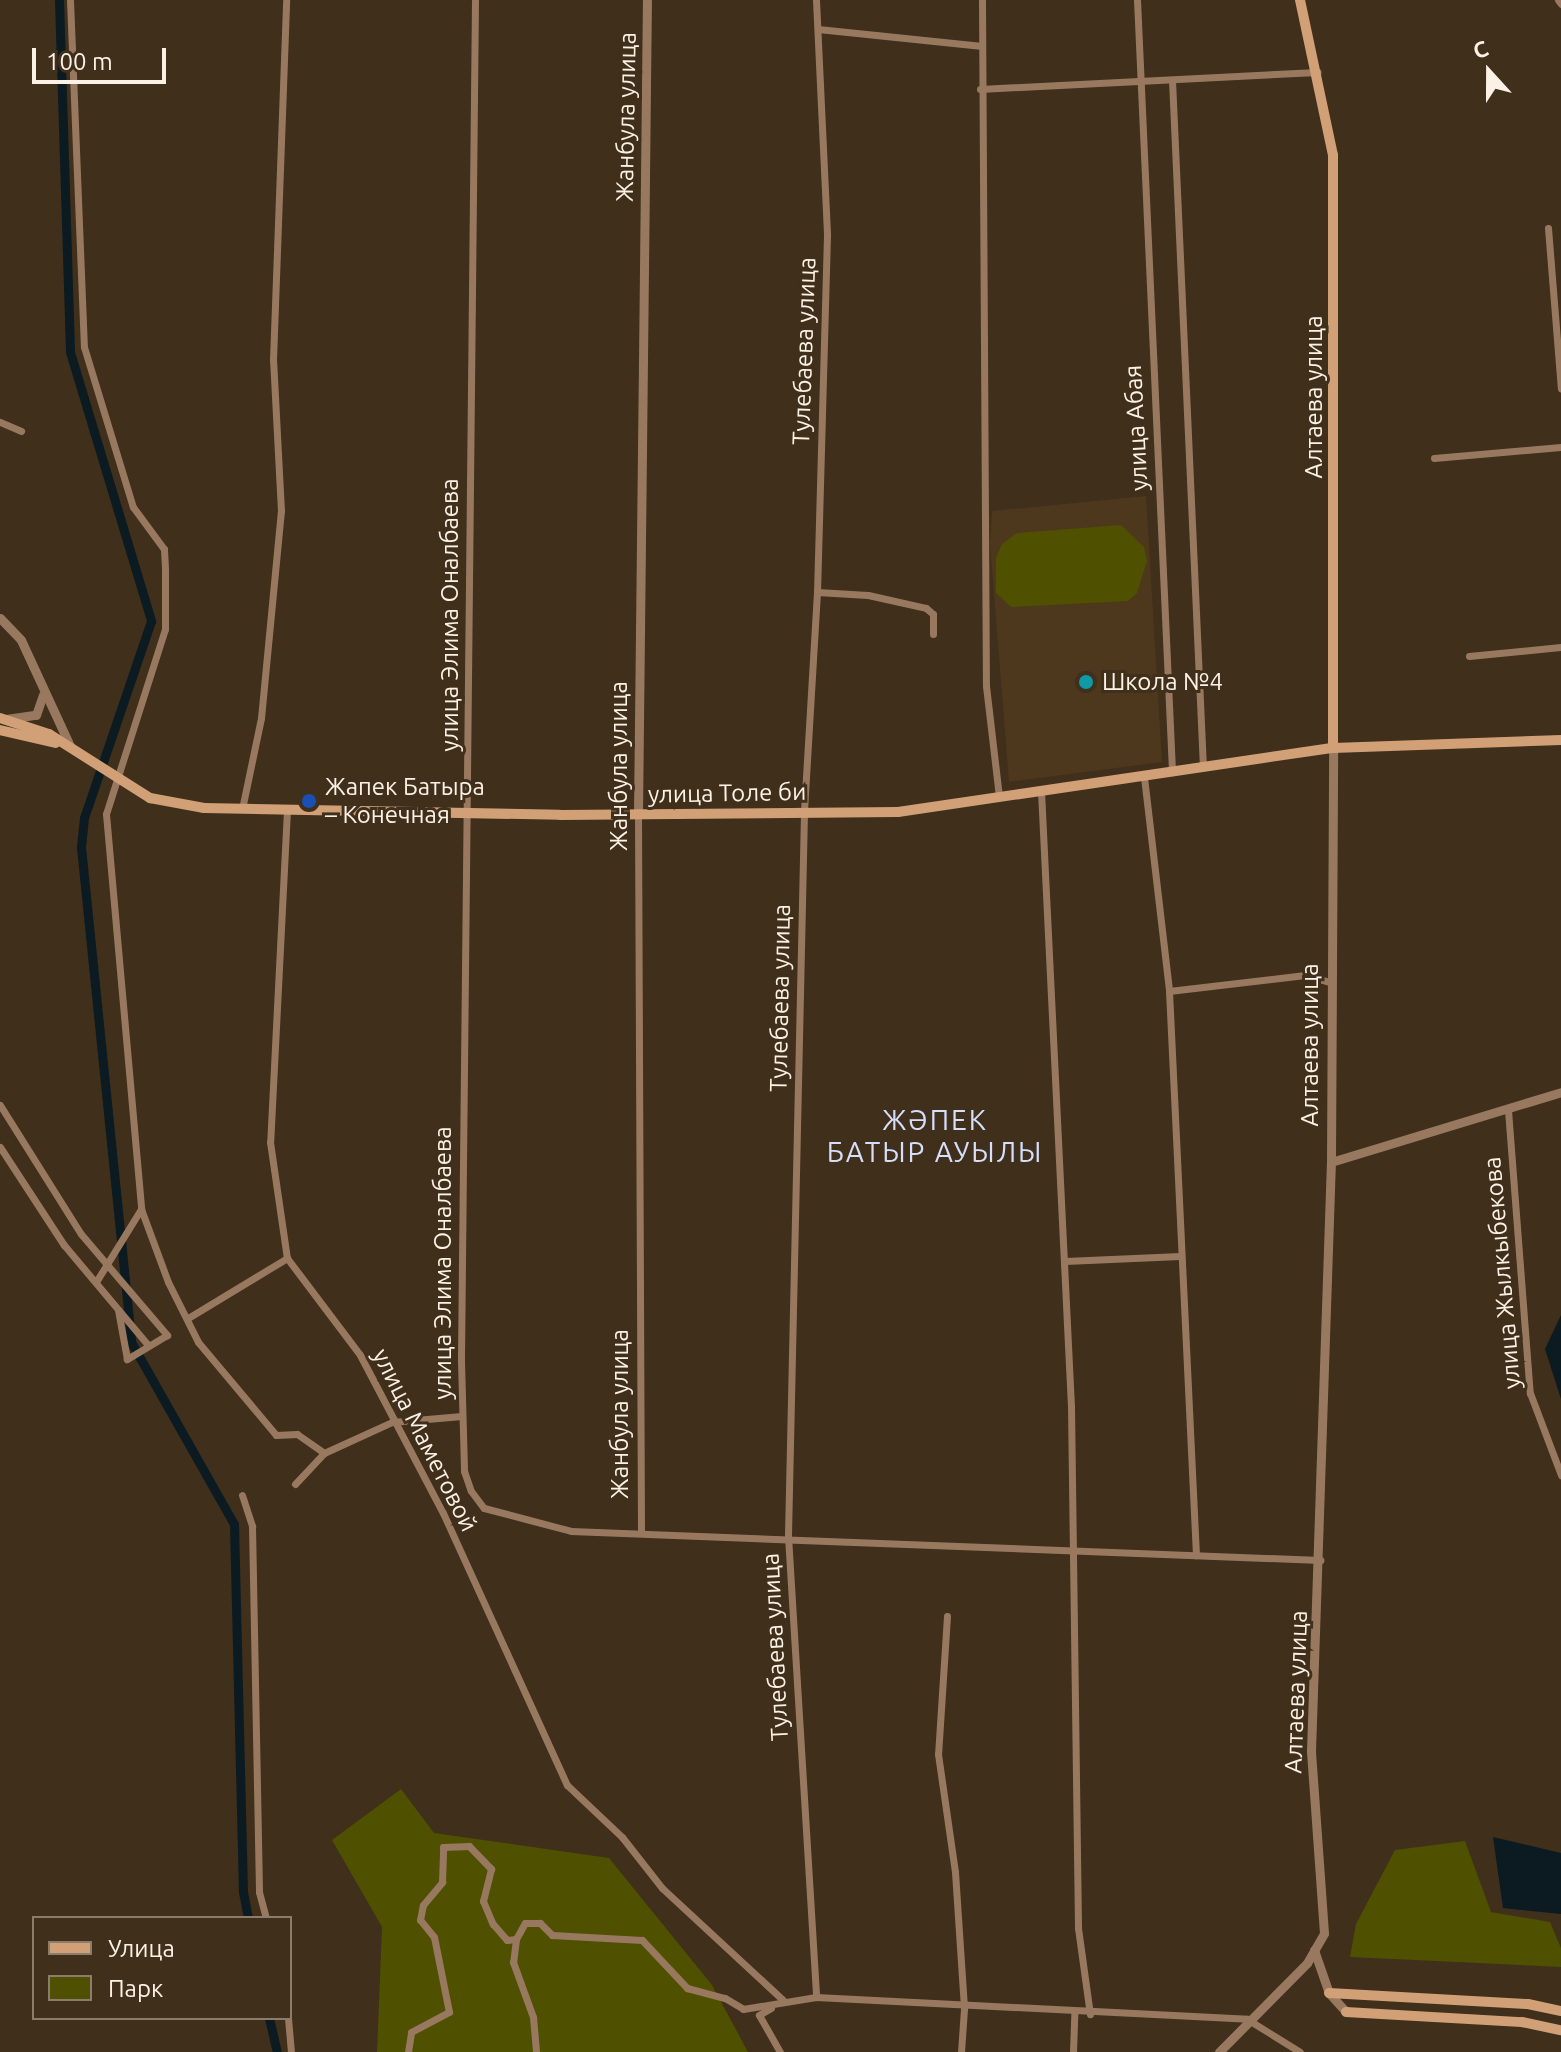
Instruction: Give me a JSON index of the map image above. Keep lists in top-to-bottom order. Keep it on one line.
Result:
{"streets":{"main road":["Алтаева улица","улица Толе би"],"street":["Жанбула улица","Тулебаева улица","улица Абая","улица Элима Оналбаева","улица Жылкыбекова","улица Маметовой"]},"crossings":[["Жанбула улица","улица Элима Оналбаева"],["Жанбула улица","улица Толе би"],["Тулебаева улица","улица Толе би"],["Алтаева улица","улица Толе би"],["улица Абая","улица Толе би"],["улица Элима Оналбаева","улица Толе би"],["улица Толе би","улица Маметовой"]],"districts":["ЖӘПЕК БАТЫР АУЫЛЫ"],"places":["Школа №4","Жапек Батыра – Конечная"],"legend":["Улица","Парк"],"scale_bar":"100 m","north":"top"}
